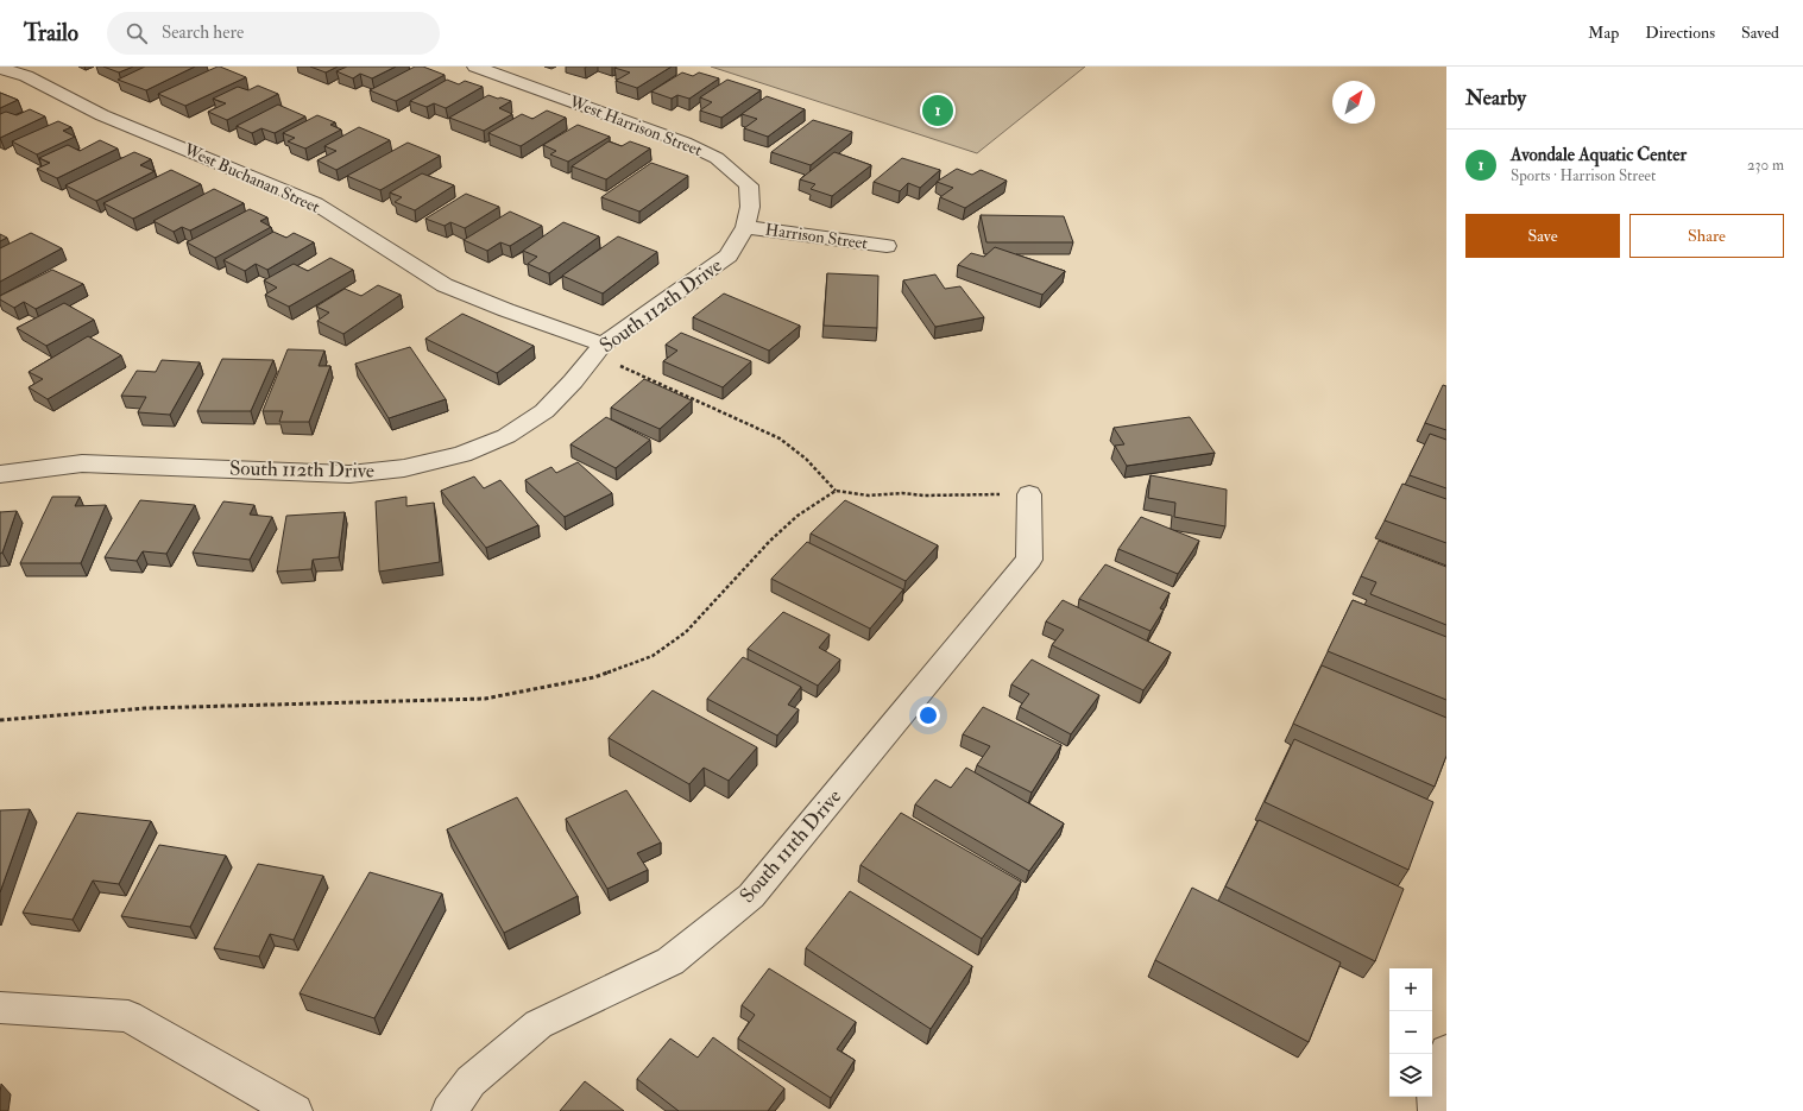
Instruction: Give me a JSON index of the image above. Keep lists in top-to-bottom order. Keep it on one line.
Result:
{"streets":{"street":["West Harrison Street","West Buchanan Street","Harrison Street","South 112th Drive","South 111th Drive"]},"crossings":[["West Harrison Street","Harrison Street"],["West Harrison Street","South 112th Drive"],["West Buchanan Street","South 112th Drive"],["Harrison Street","South 112th Drive"]],"north":"top right","page":{"header":"Trailo","search":"Search here","nav":["Map","Directions","Saved"],"heading":"Nearby","pins":"1","list":[{"mark":"1","name":"Avondale Aquatic Center","note":"Sports · Harrison Street","value":"230 m"}],"buttons":["Save","Share"],"map_buttons":["+","−"]}}
